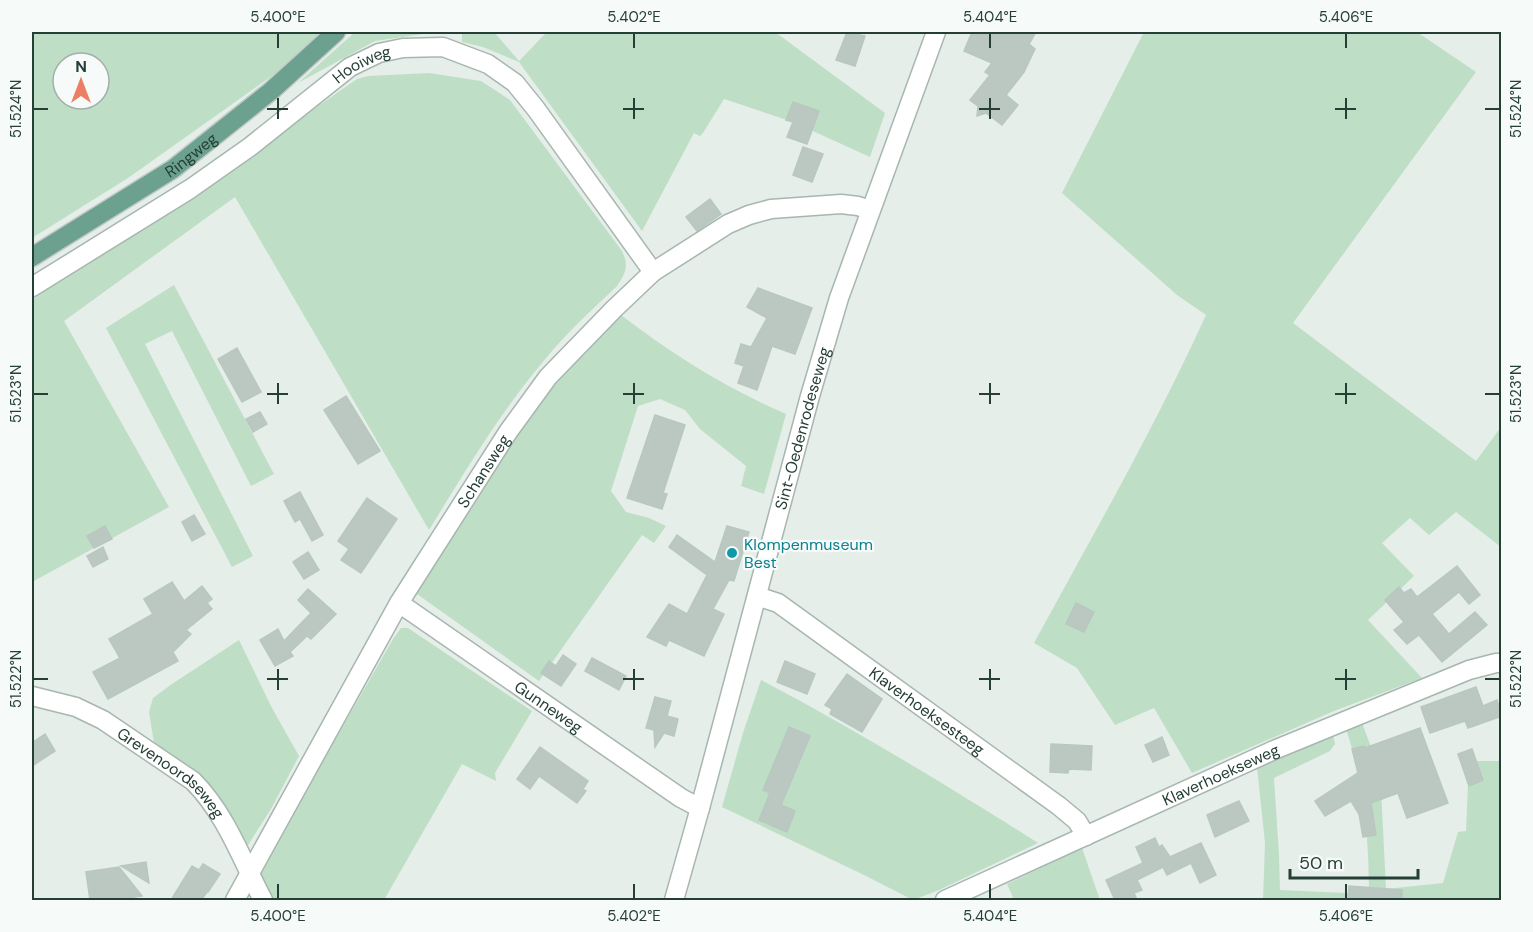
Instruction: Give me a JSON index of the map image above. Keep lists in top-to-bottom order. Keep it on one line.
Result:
{"streets":{"main road":["Ringweg"],"street":["Hooiweg","Sint-Oedenrodeseweg","Schansweg","Gunneweg","Klaverhoeksesteeg","Grevenoordseweg","Klaverhoekseweg"]},"crossings":[["Hooiweg","Schansweg"],["Sint-Oedenrodeseweg","Schansweg"],["Sint-Oedenrodeseweg","Gunneweg"],["Sint-Oedenrodeseweg","Klaverhoeksesteeg"],["Schansweg","Gunneweg"],["Schansweg","Grevenoordseweg"],["Klaverhoeksesteeg","Klaverhoekseweg"]],"places":["Klompenmuseum Best"],"scale_bar":"50 m","north":"top","coordinates":["5.400°E","5.402°E","5.404°E","5.406°E","51.524°N","51.523°N","51.522°N"]}
